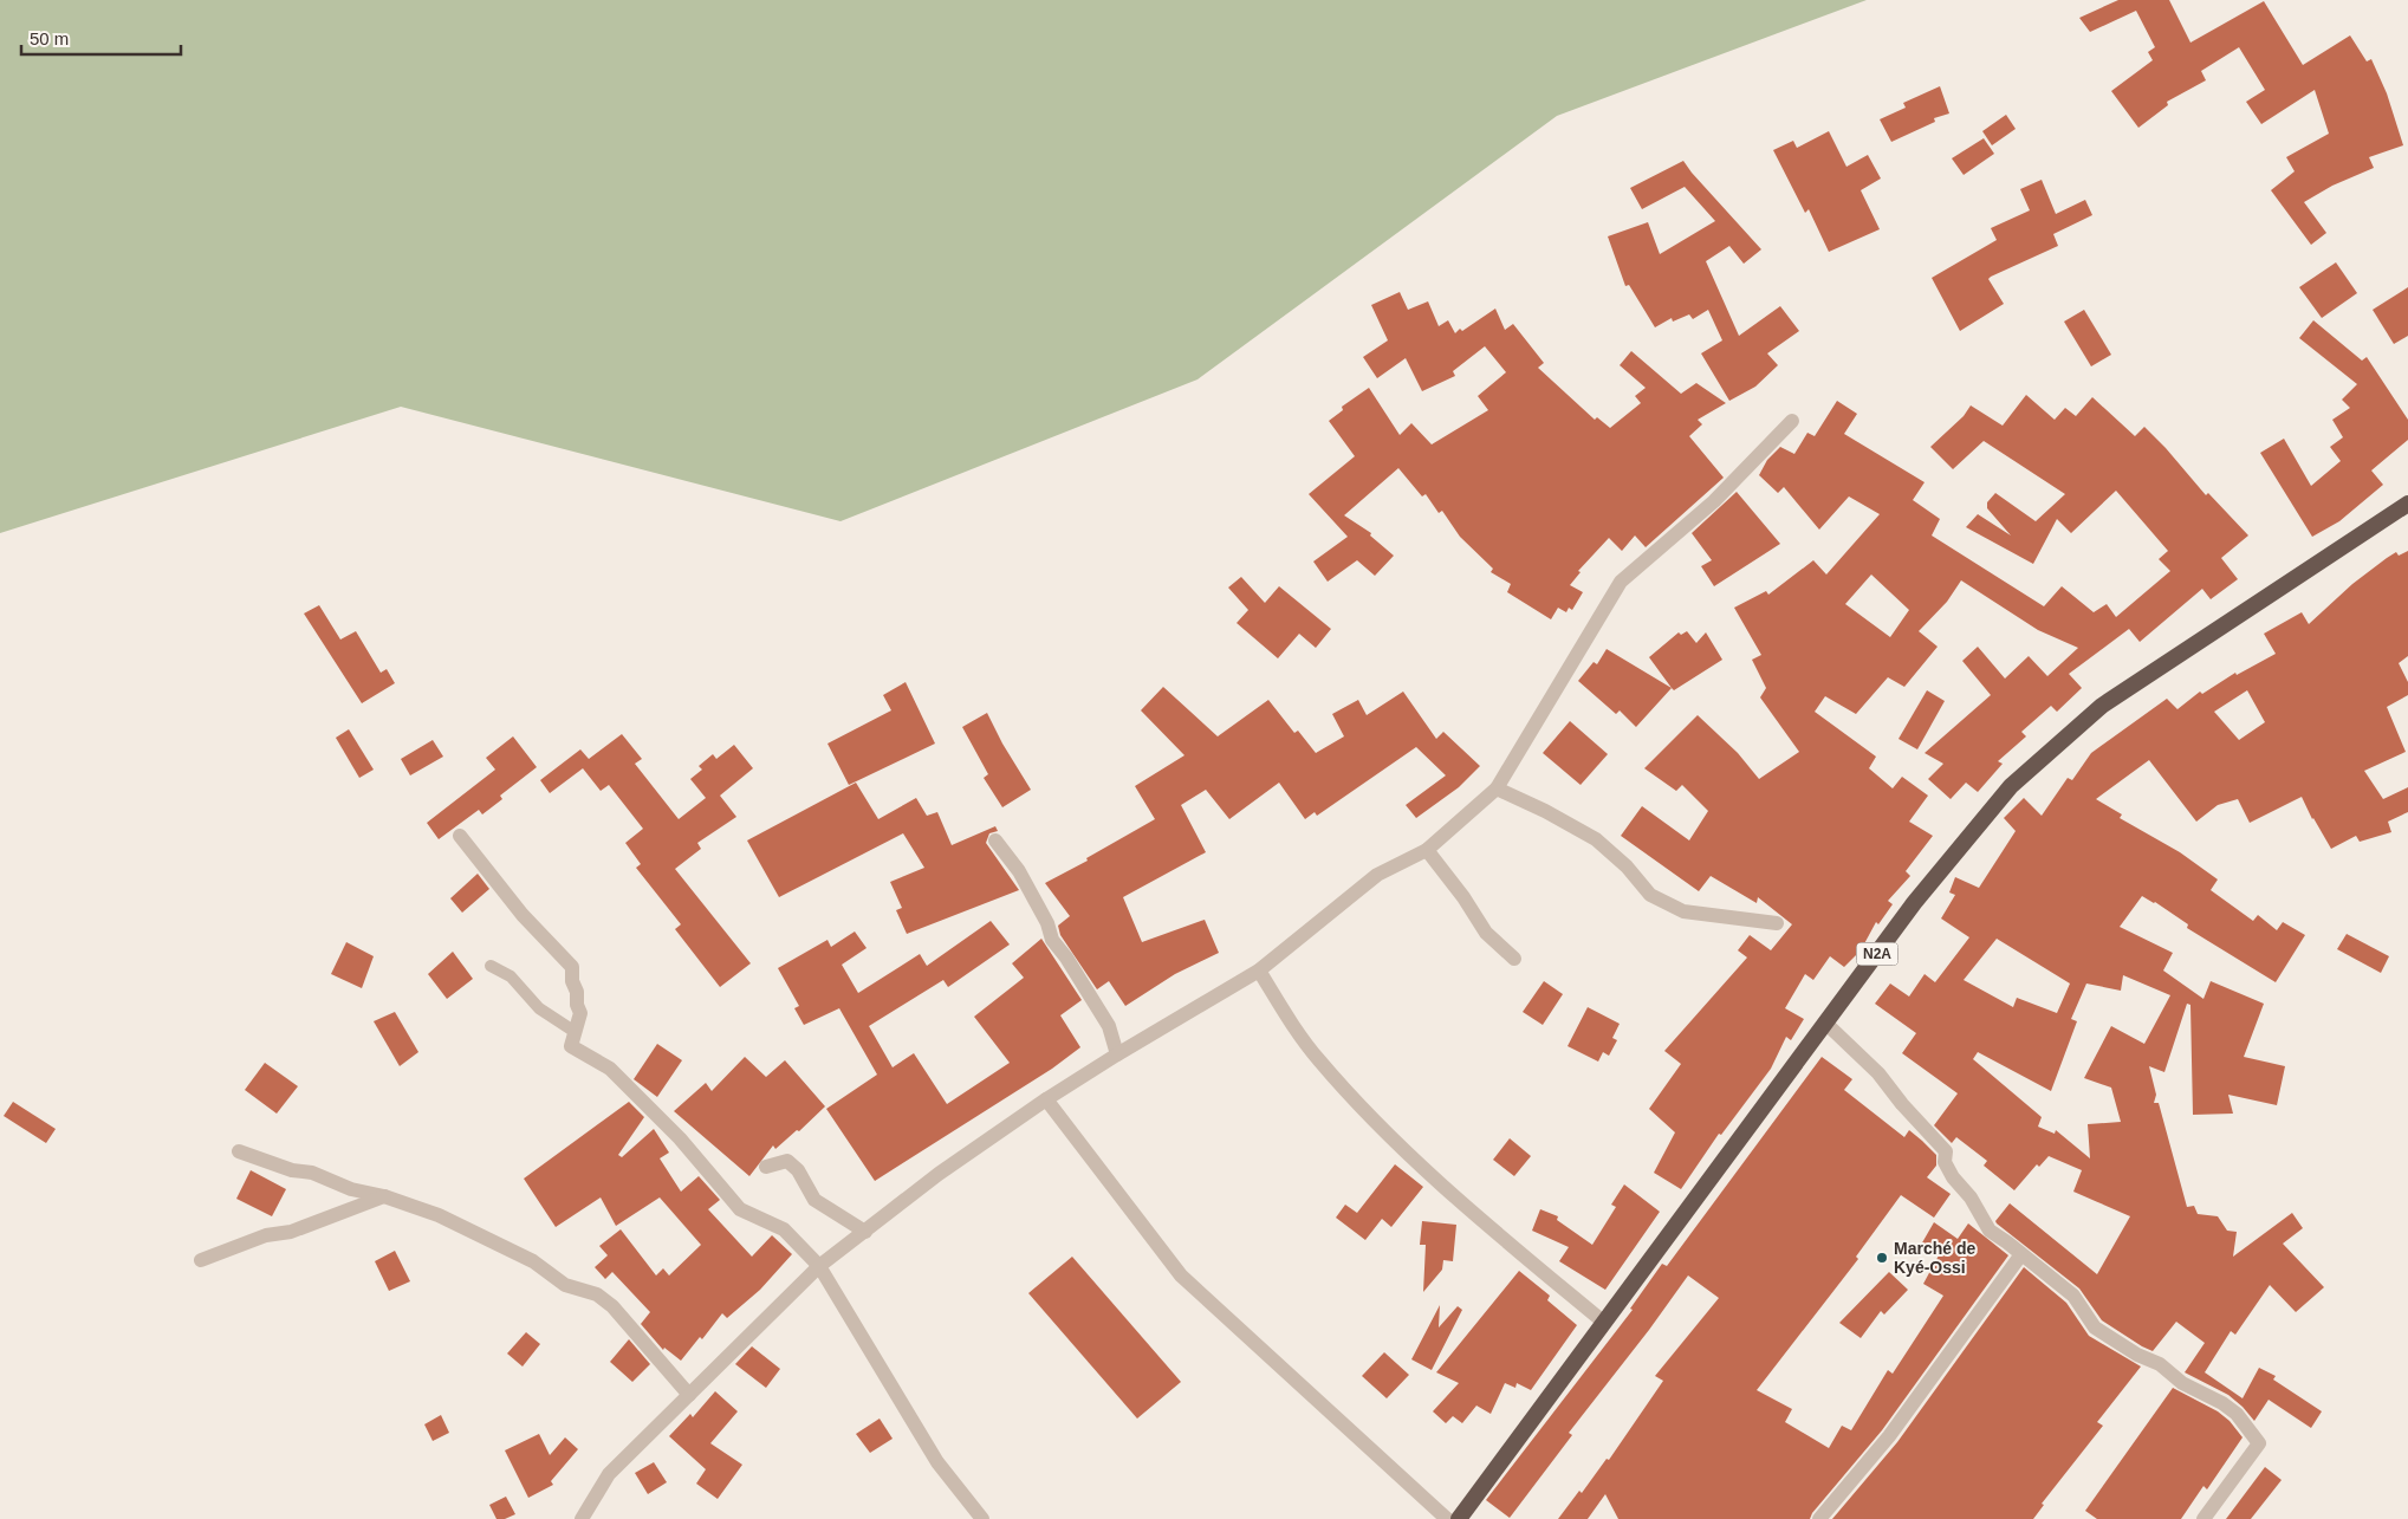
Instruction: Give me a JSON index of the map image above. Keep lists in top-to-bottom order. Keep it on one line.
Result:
{"streets":{"highway":["N2A"]},"places":["Marché de Kyé-Ossi"],"scale_bar":"50 m"}
